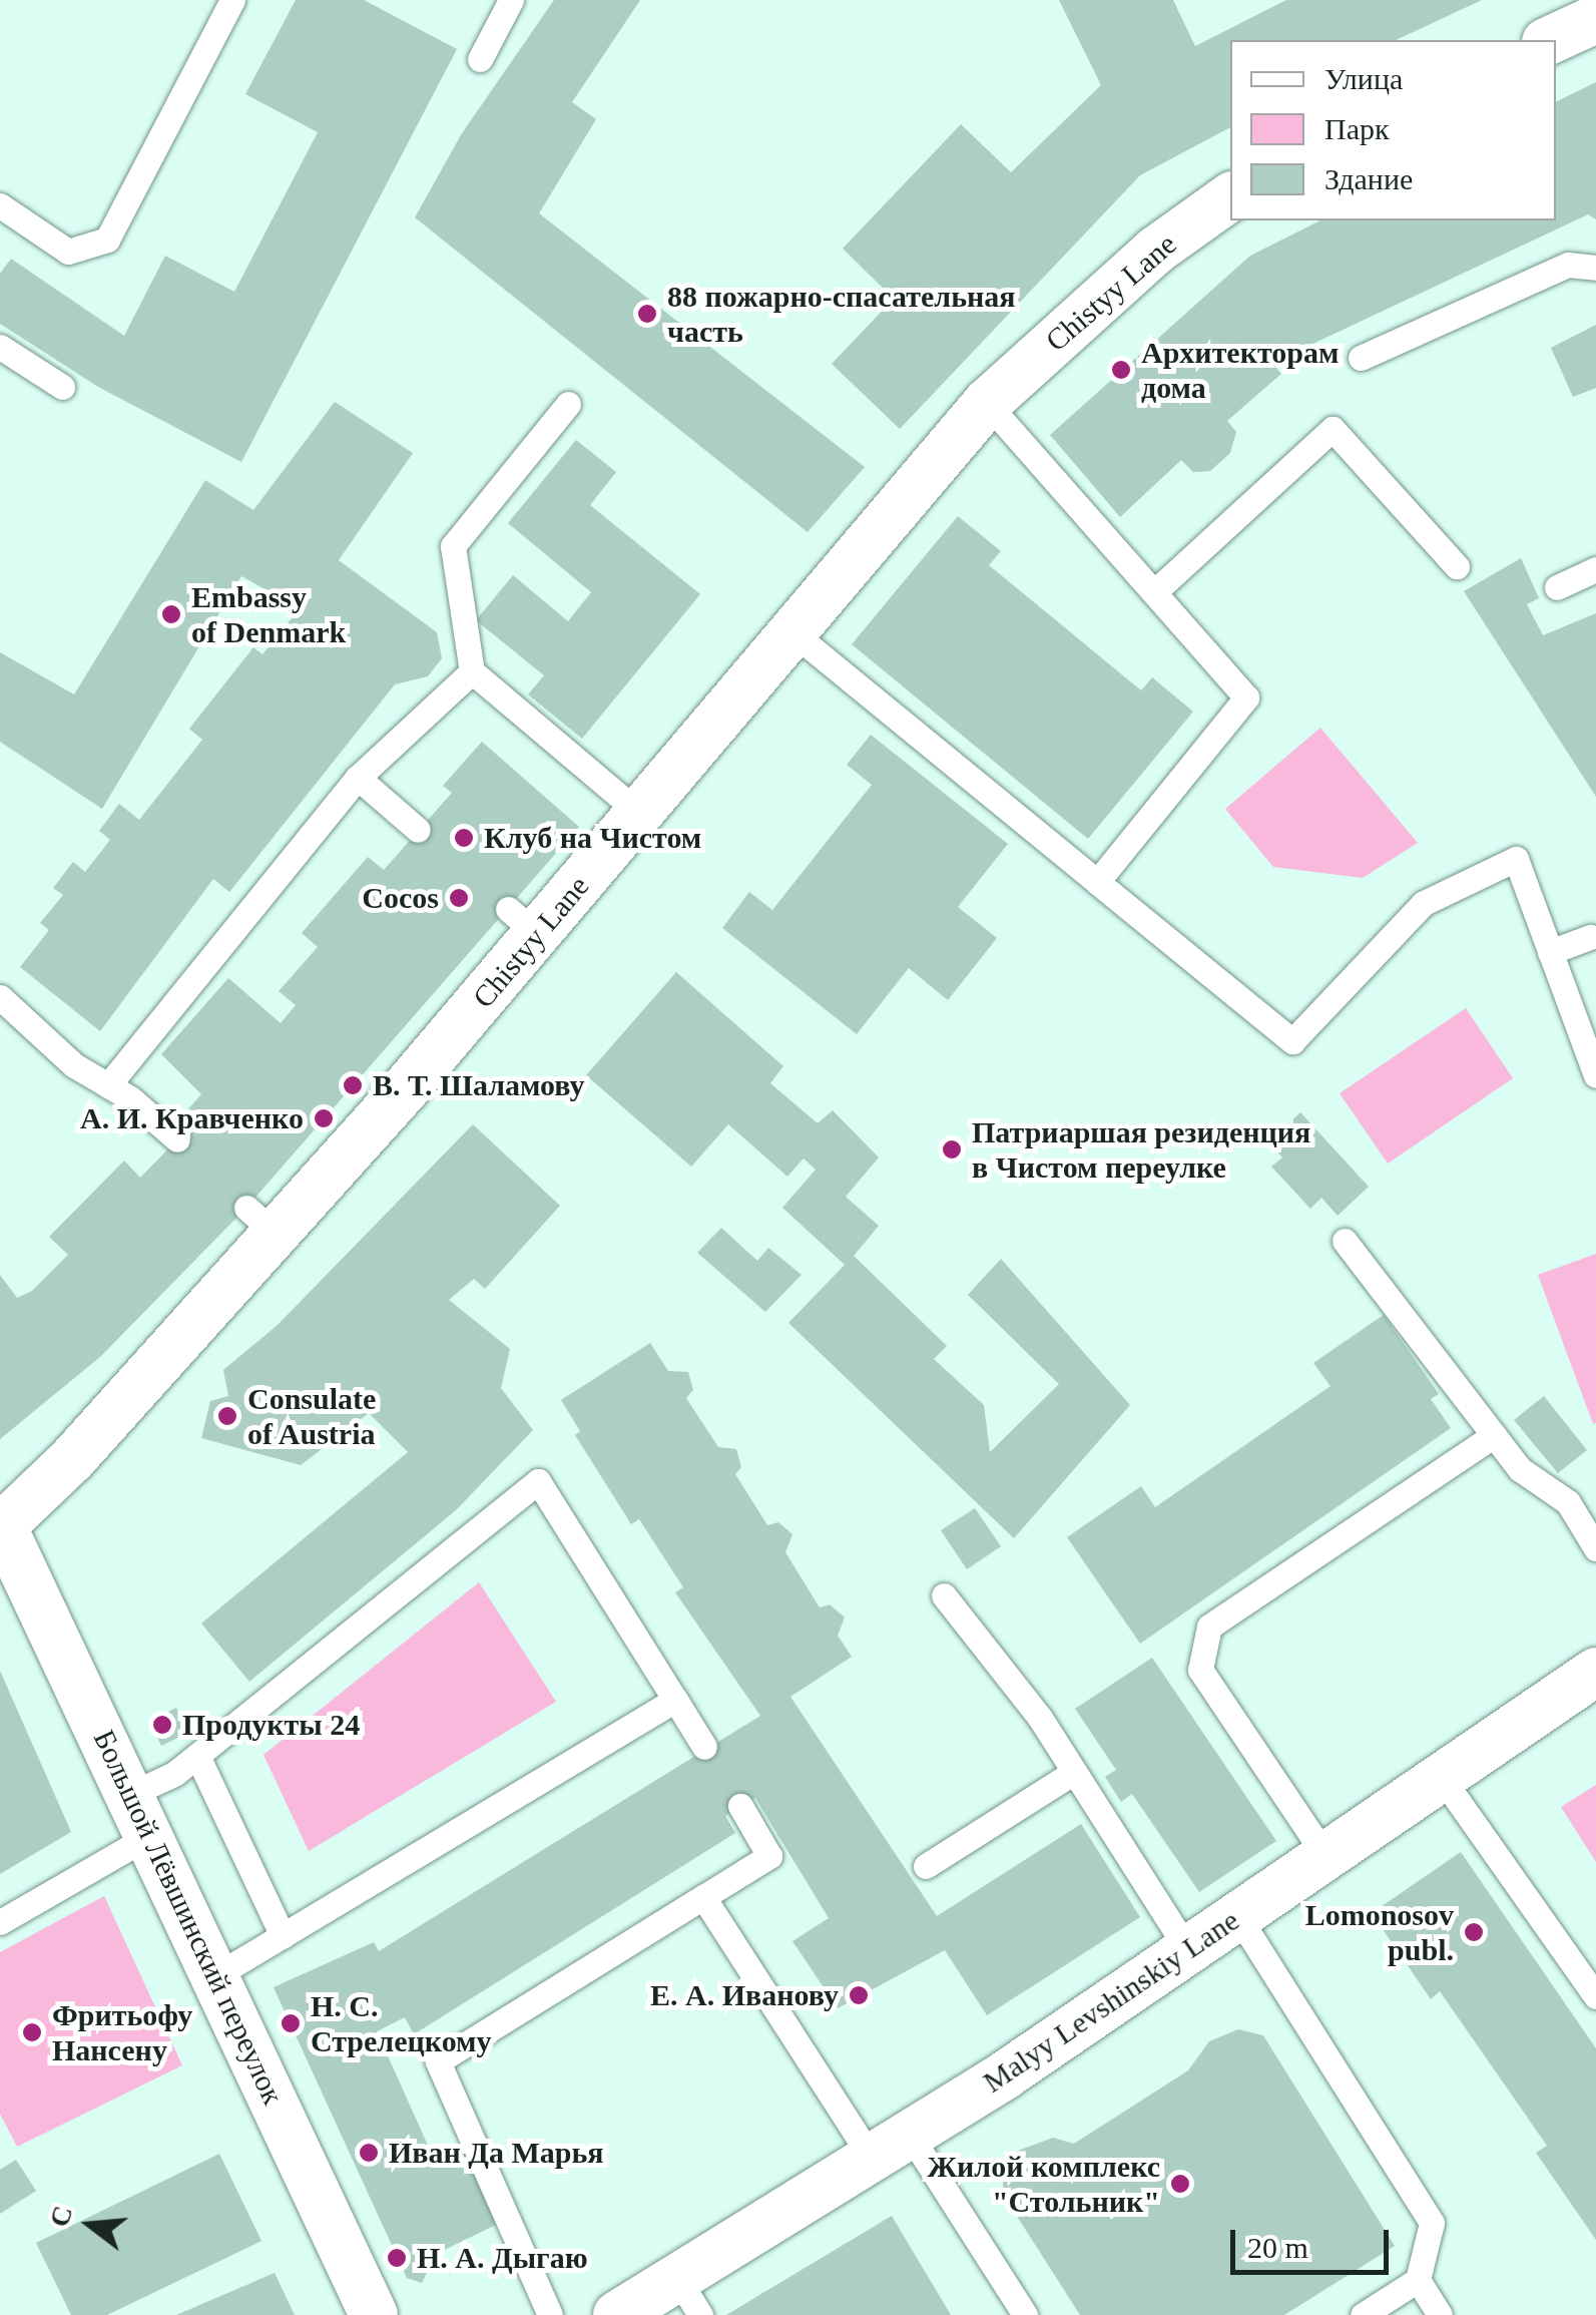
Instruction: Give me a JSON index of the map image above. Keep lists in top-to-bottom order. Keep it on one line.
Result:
{"streets":{"street":["Chistyy Lane","Большой Лёвшинский переулок","Malyy Levshinskiy Lane"]},"crossings":[["Chistyy Lane","Большой Лёвшинский переулок"]],"places":["88 пожарно-спасательная часть","Архитекторам дома","Embassy of Denmark","Клуб на Чистом","Cocos","В. Т. Шаламову","А. И. Кравченко","Патриаршая резиденция в Чистом переулке","Consulate of Austria","Продукты 24","Lomonosov publ.","Е. А. Иванову","Н. С. Стрелецкому","Фритьофу Нансену","Иван Да Марья","Жилой комплекс \"Стольник\"","Н. А. Дыгаю"],"legend":["Улица","Парк","Здание"],"scale_bar":"20 m","north":"left"}
